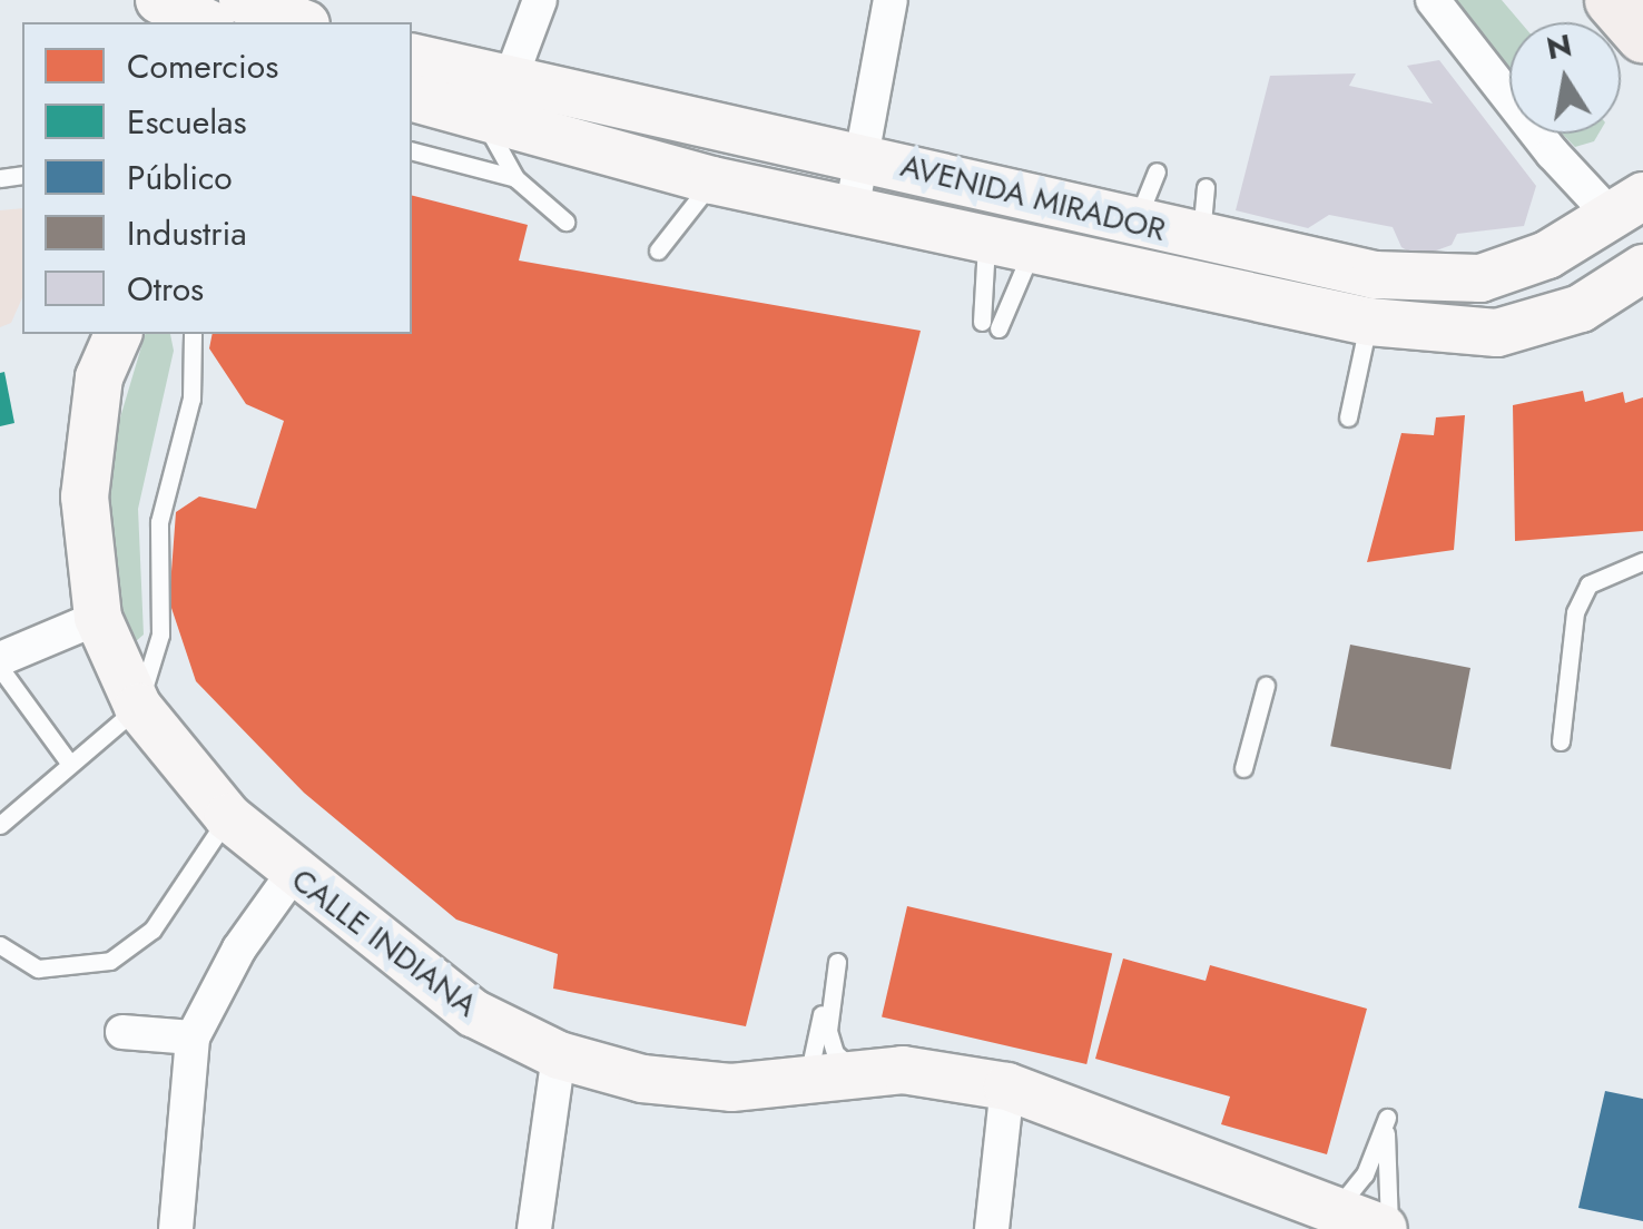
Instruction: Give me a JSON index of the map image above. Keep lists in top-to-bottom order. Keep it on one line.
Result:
{"streets":{"main road":["AVENIDA MIRADOR","CALLE INDIANA"]},"legend":["Comercios","Escuelas","Público","Industria","Otros"],"north":"top"}
